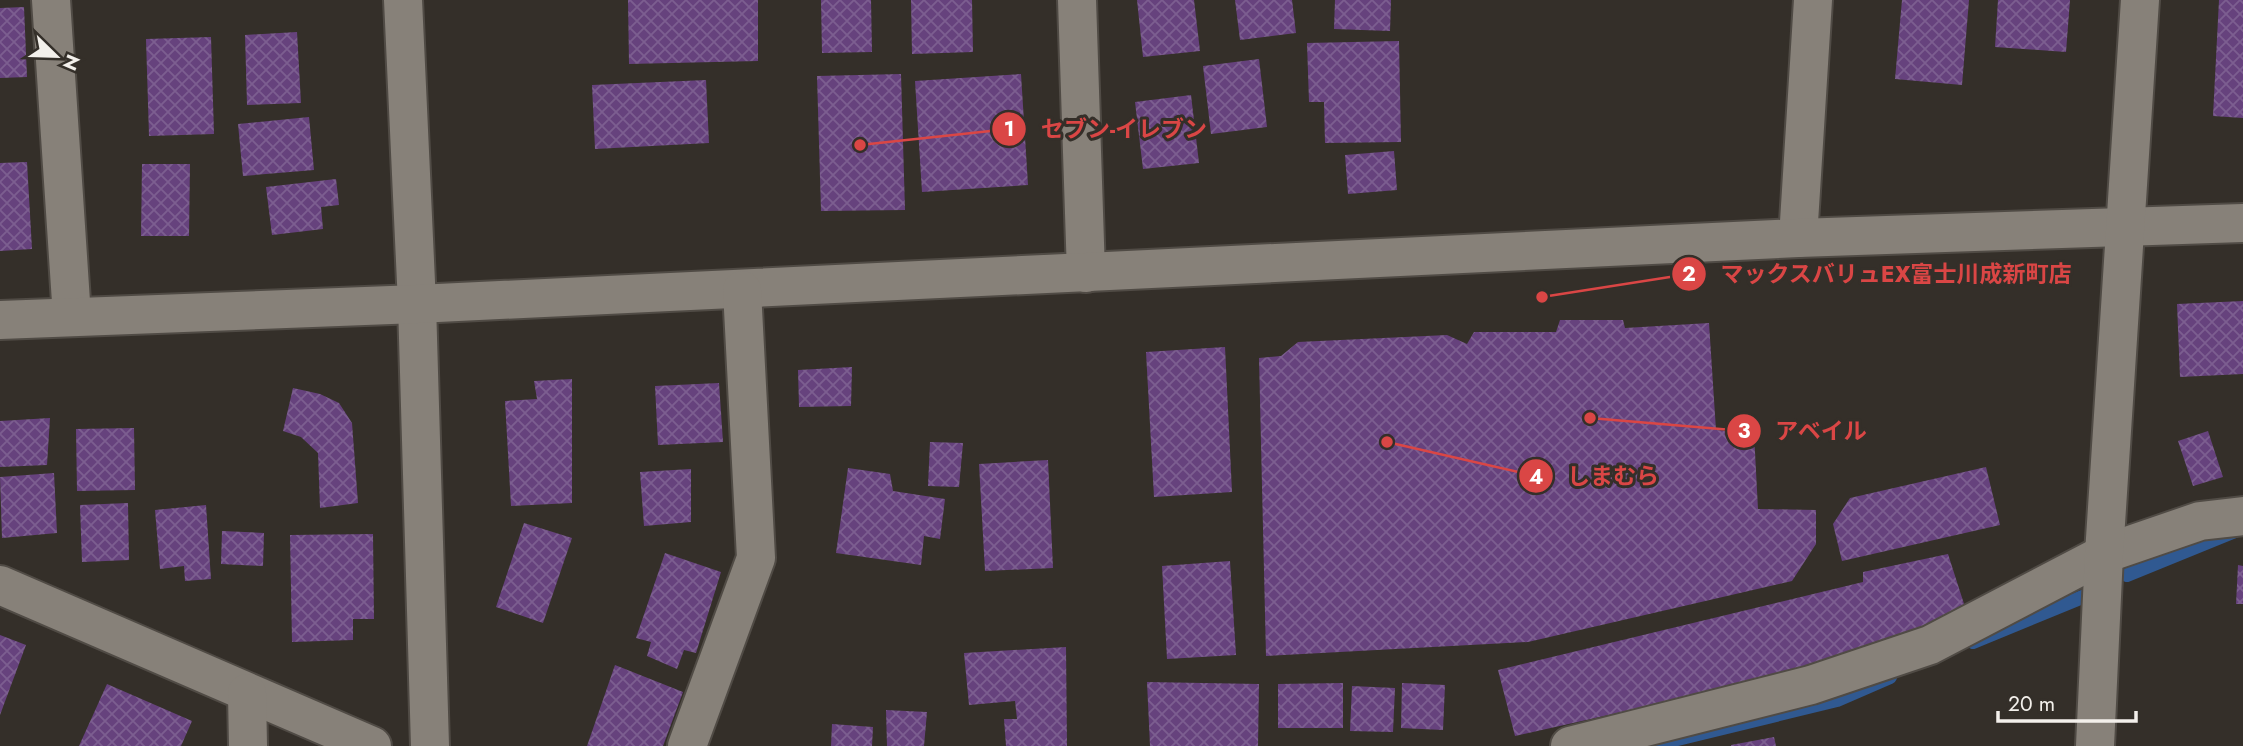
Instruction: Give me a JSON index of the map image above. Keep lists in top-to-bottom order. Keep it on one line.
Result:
{"places":["セブン-イレブン","マックスバリュEX富士川成新町店","アベイル","しまむら"],"scale_bar":"20 m","north":"bottom right"}
